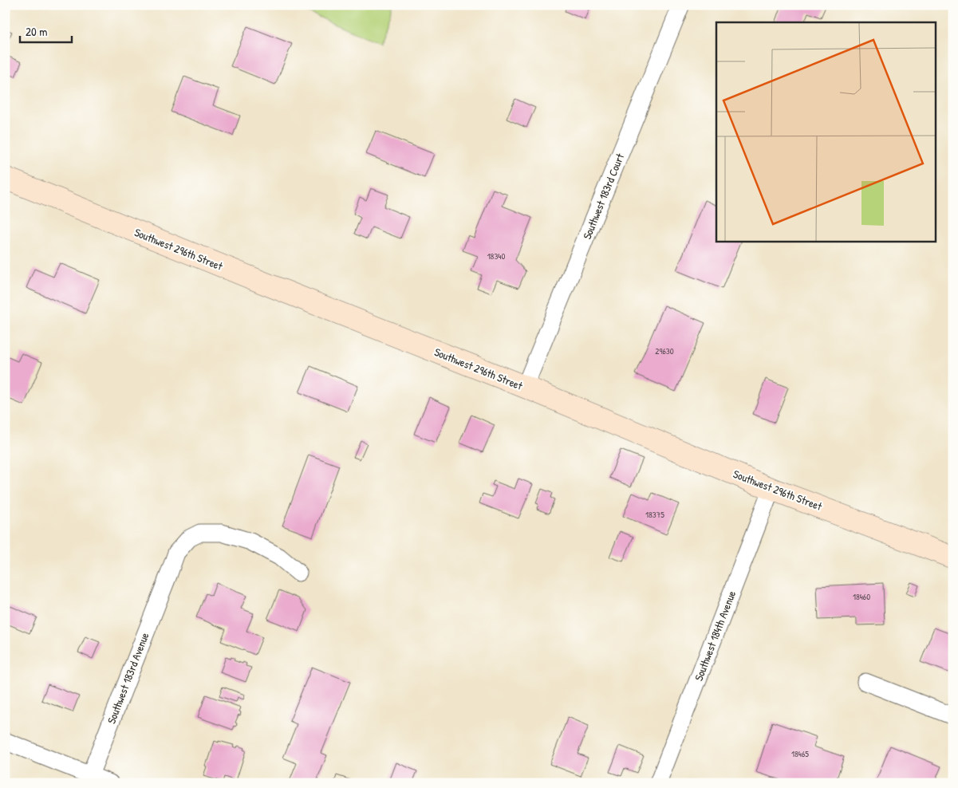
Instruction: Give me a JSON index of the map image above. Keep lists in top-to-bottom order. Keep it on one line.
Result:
{"streets":{"street":["Southwest 183rd Court","Southwest 296th Street","Southwest 184th Avenue","Southwest 183rd Avenue"]},"crossings":[["Southwest 183rd Court","Southwest 296th Street"],["Southwest 296th Street","Southwest 184th Avenue"]],"house_numbers":["18340","29630","18375","18460","18465"],"scale_bar":"20 m"}
